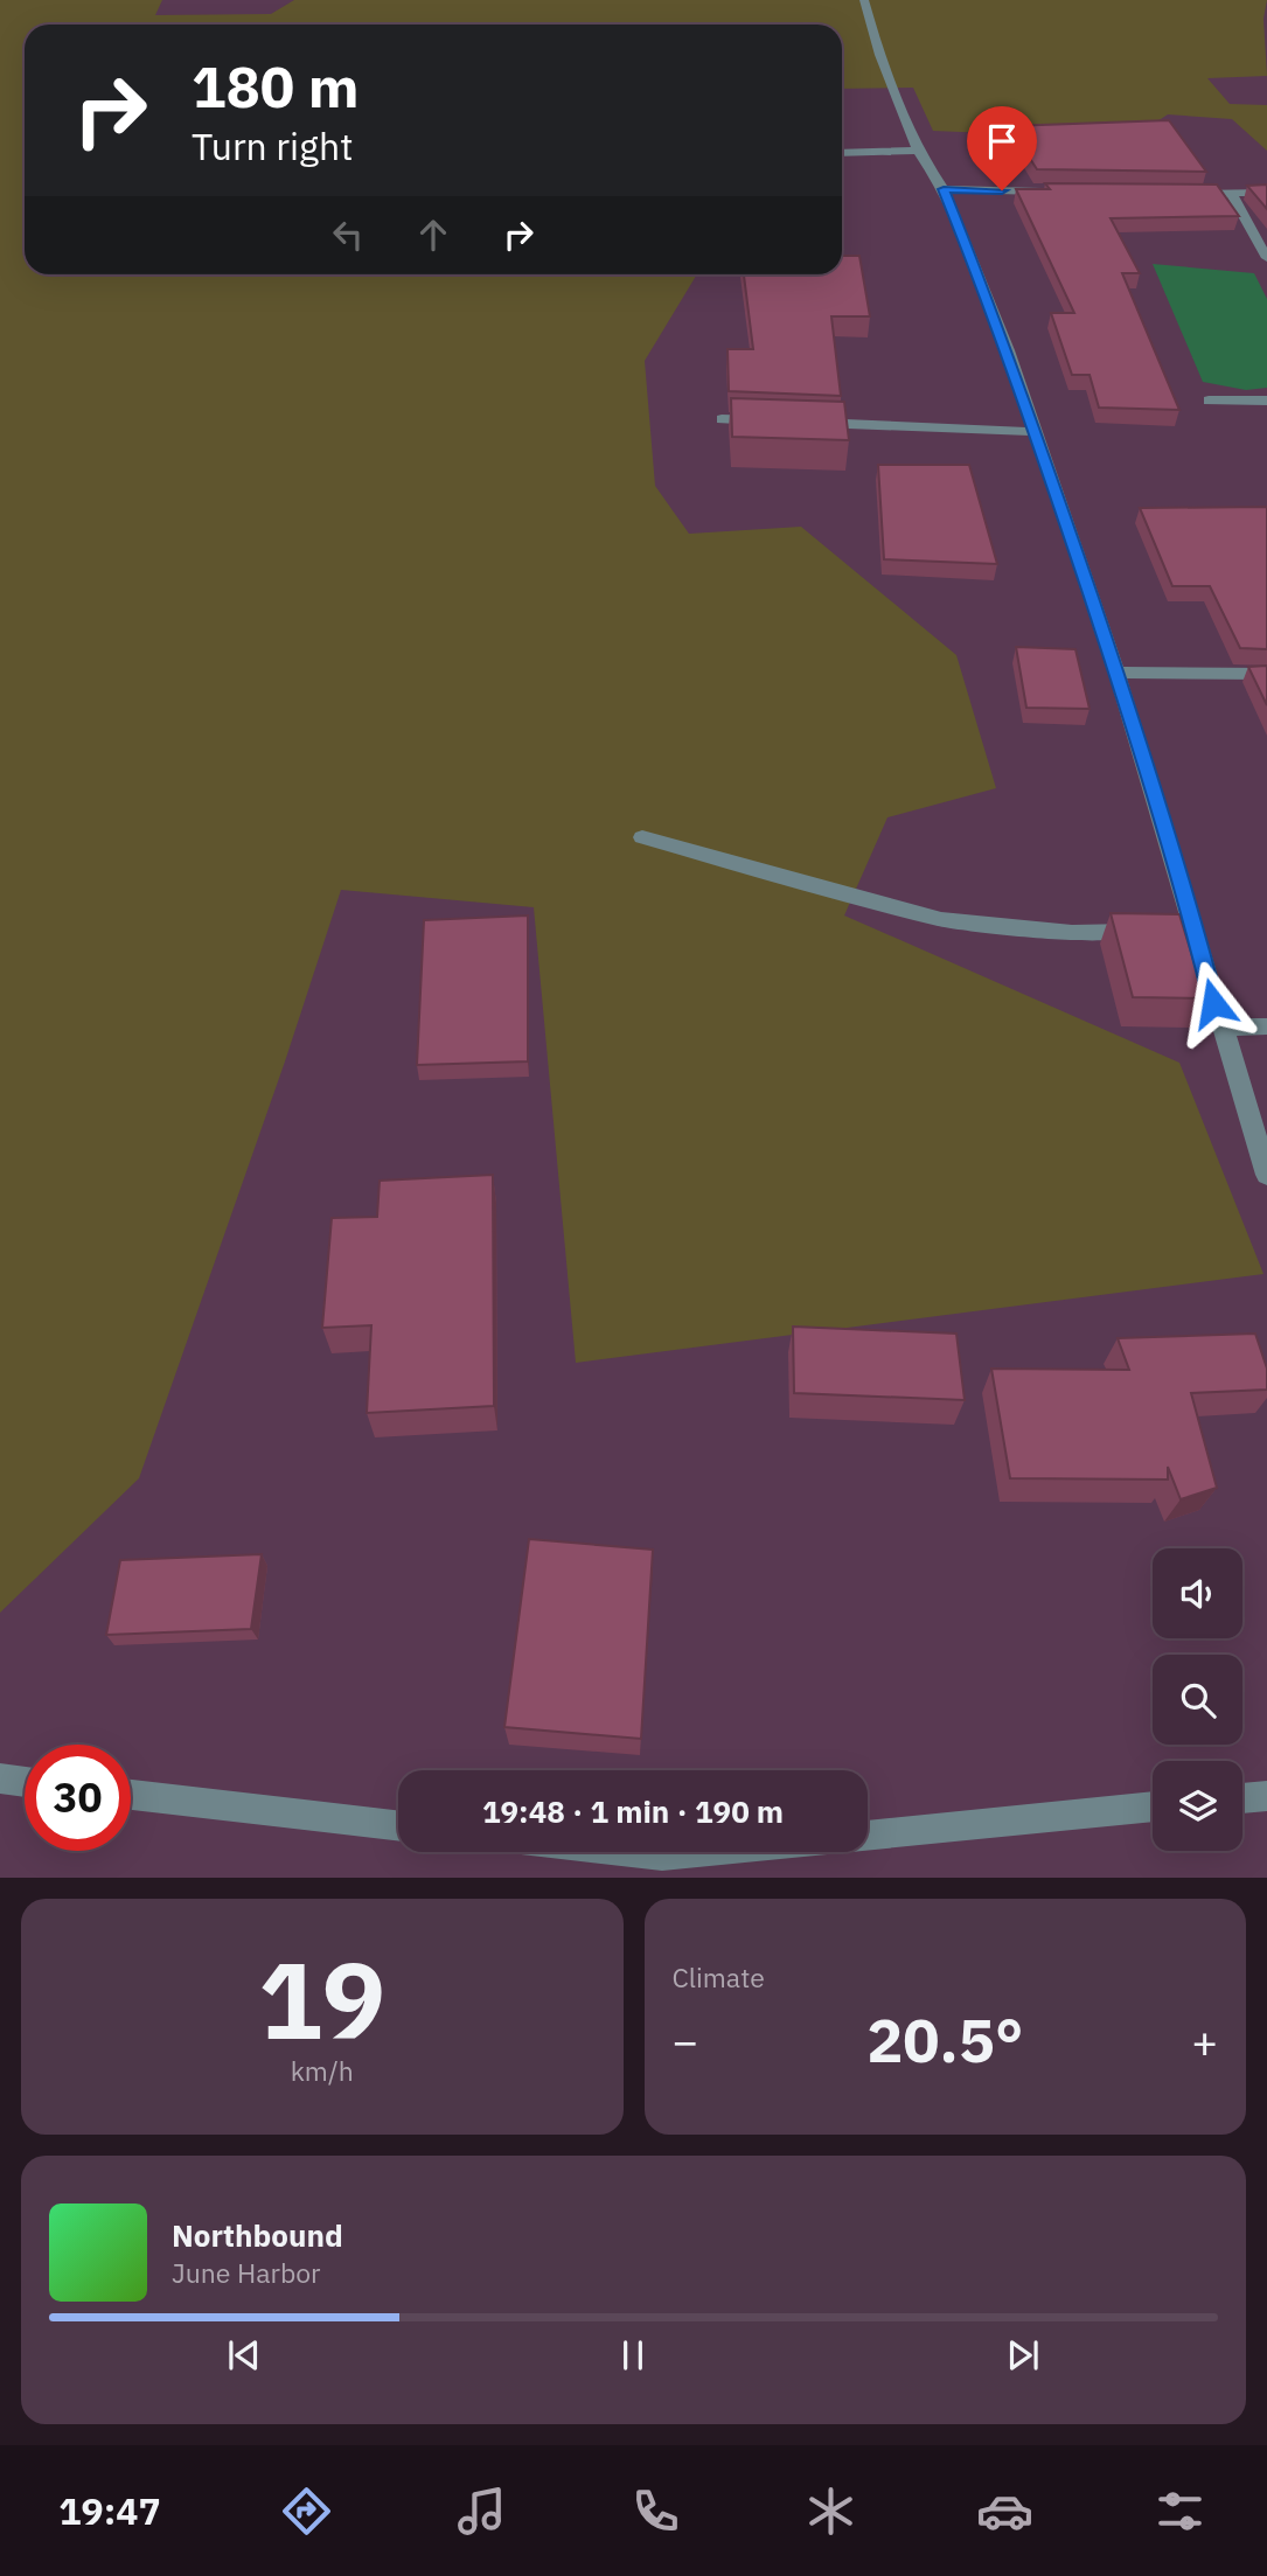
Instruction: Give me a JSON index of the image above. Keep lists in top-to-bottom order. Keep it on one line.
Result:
{"page":{"turn":["180 m","Turn right"],"limit":"30","trip":"19:48 · 1 min · 190 m","tile":[["19","km/h"],"Climate"],"heat":["−","20.5°","+"],"song":["Northbound","June Harbor"],"tabs":"19:47"}}
